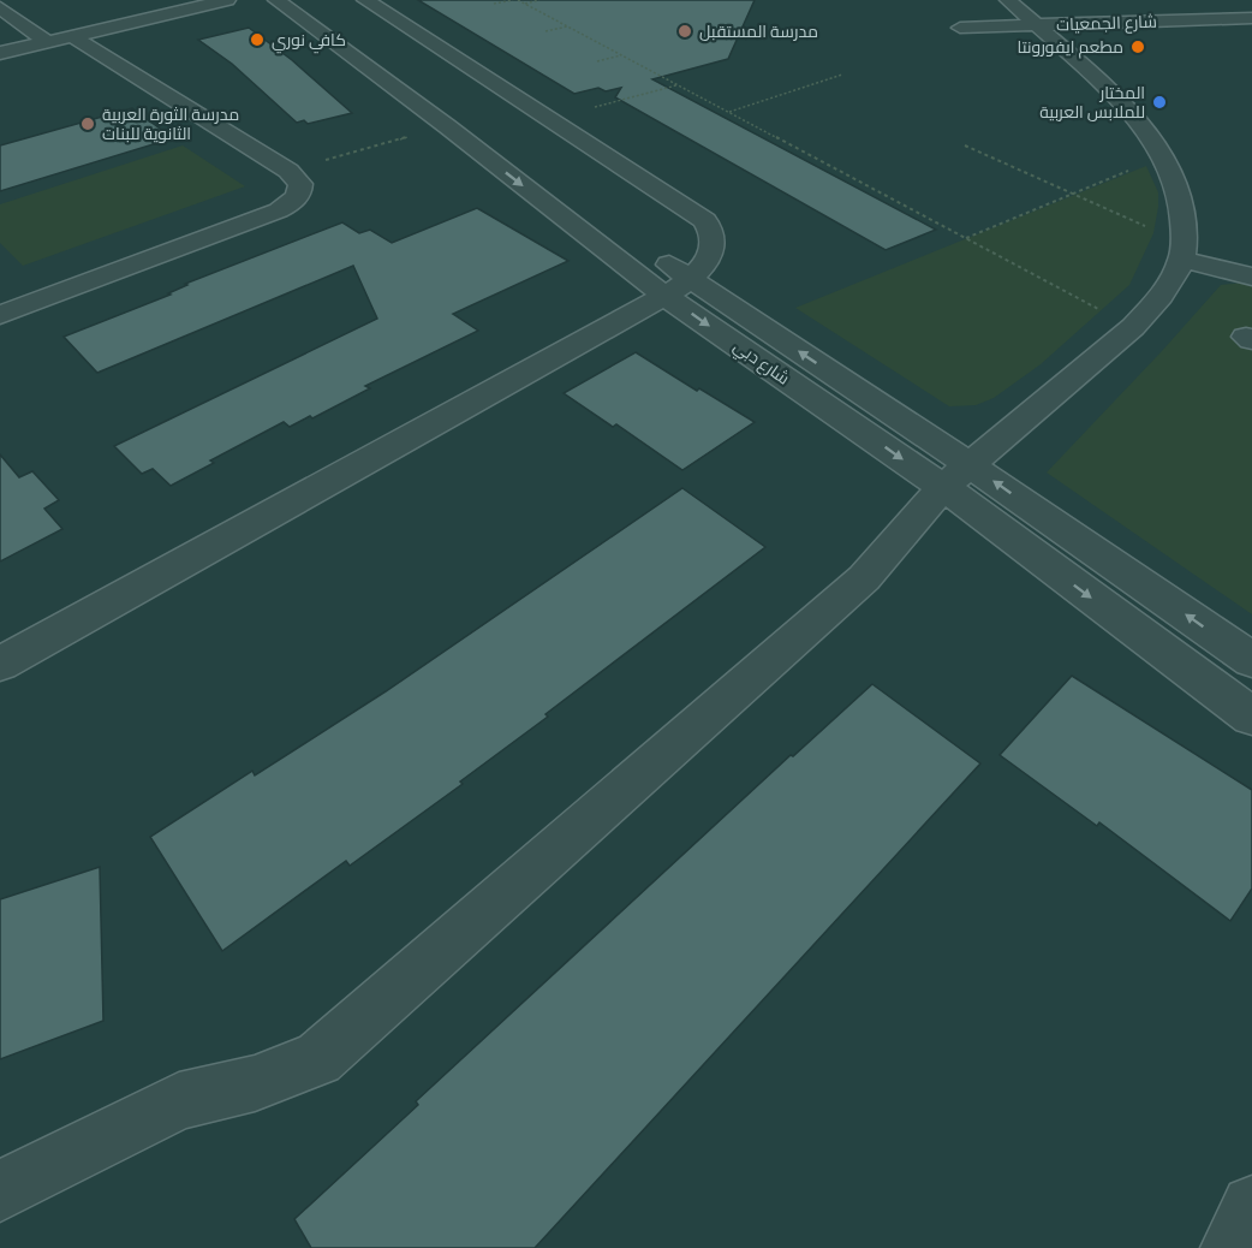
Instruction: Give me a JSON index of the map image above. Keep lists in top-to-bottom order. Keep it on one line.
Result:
{"streets":{"street":["شارع الجمعيات","شارع دبي"]},"places":["مدرسة المستقبل","كافي نوري","مطعم ايفورونتا","المختار للملابس العربية","مدرسة الثورة العربية الثانوية للبنات"]}
